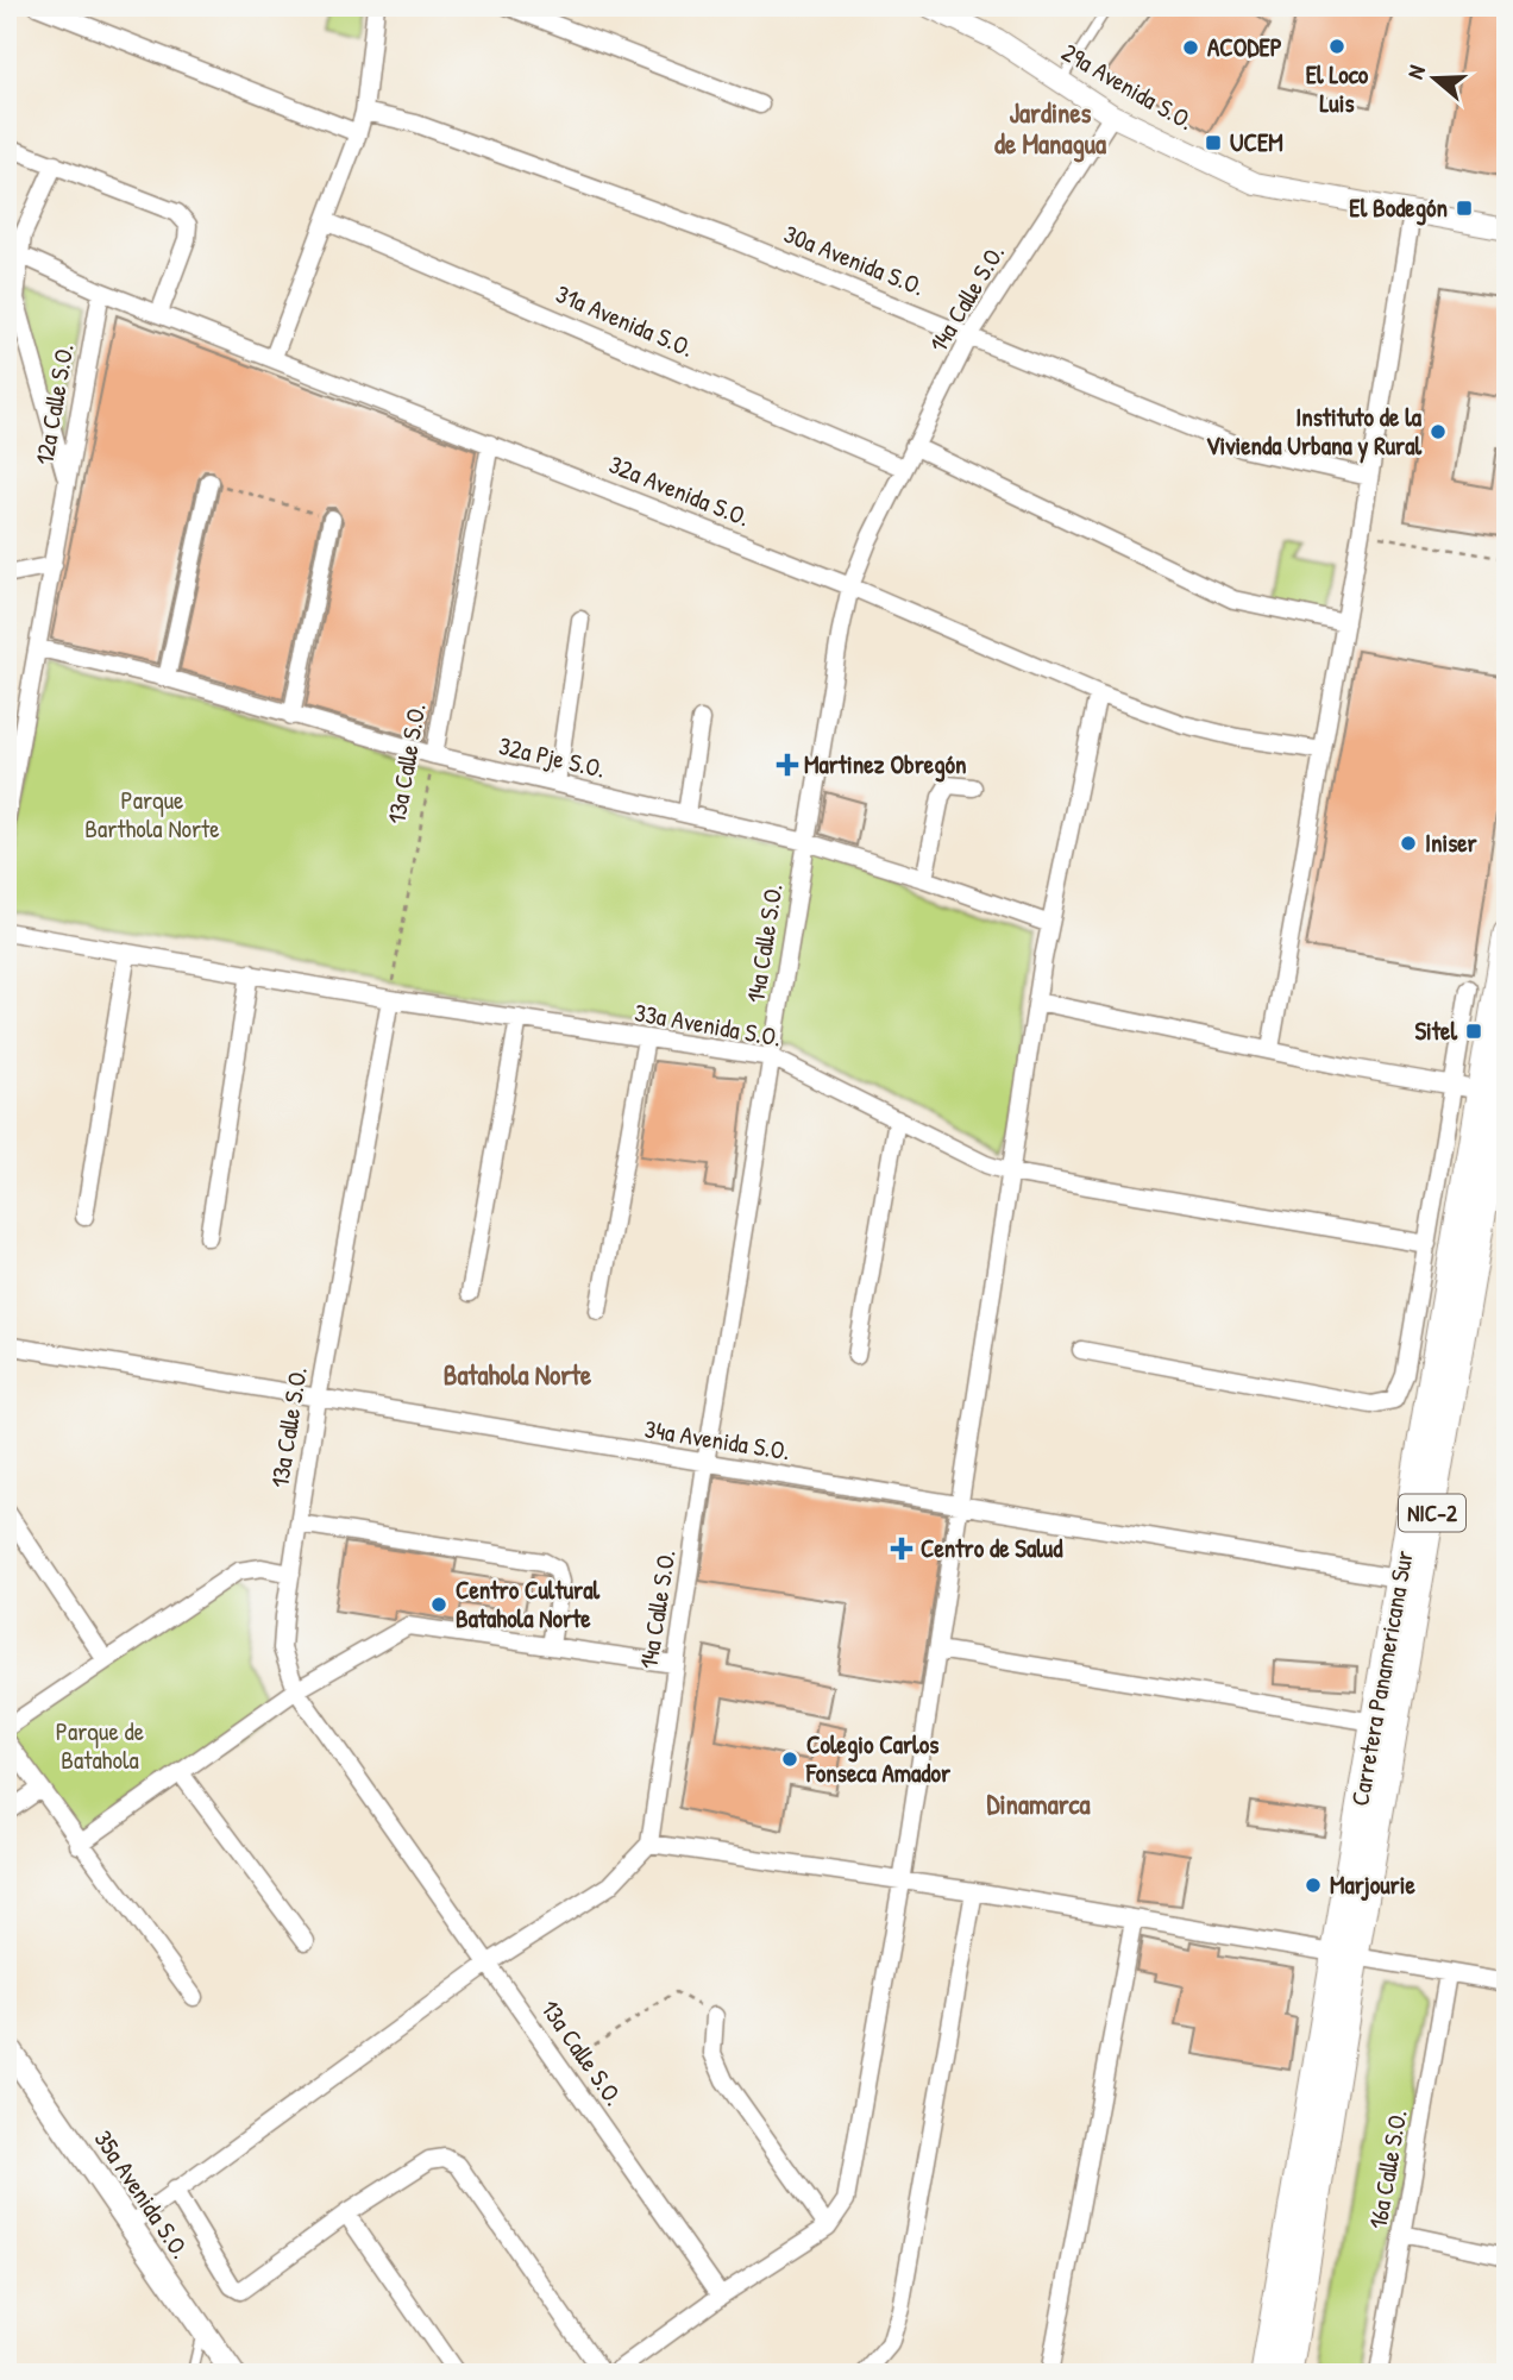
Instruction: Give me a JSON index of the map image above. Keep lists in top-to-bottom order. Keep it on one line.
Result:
{"streets":{"highway":["NIC-2","Carretera Panamericana Sur"],"main road":["35a Avenida S.O."],"street":["29a Avenida S.O.","30a Avenida S.O.","14a Calle S.O.","31a Avenida S.O.","12a Calle S.O.","32a Avenida S.O.","32a Pje S.O.","13a Calle S.O.","33a Avenida S.O.","34a Avenida S.O.","16a Calle S.O."]},"crossings":[["29a Avenida S.O.","14a Calle S.O."],["30a Avenida S.O.","14a Calle S.O."],["14a Calle S.O.","31a Avenida S.O."],["14a Calle S.O.","32a Avenida S.O."],["14a Calle S.O.","32a Pje S.O."],["14a Calle S.O.","33a Avenida S.O."],["14a Calle S.O.","34a Avenida S.O."],["12a Calle S.O.","32a Avenida S.O."],["12a Calle S.O.","32a Pje S.O."],["32a Avenida S.O.","13a Calle S.O."],["32a Pje S.O.","13a Calle S.O."],["13a Calle S.O.","33a Avenida S.O."],["13a Calle S.O.","34a Avenida S.O."],["34a Avenida S.O.","Carretera Panamericana Sur"]],"districts":["Jardines de Managua","Batahola Norte","Dinamarca"],"parks":["Parque Barthola Norte","Parque de Batahola"],"places":{"other":["El Loco Luis","ACODEP","Instituto de la Vivienda Urbana y Rural","Iniser","Centro Cultural Batahola Norte","Colegio Carlos Fonseca Amador","Marjourie"],"transit":["UCEM","El Bodegón","Sitel"],"health":["Martinez Obregón","Centro de Salud"]},"north":"left"}
